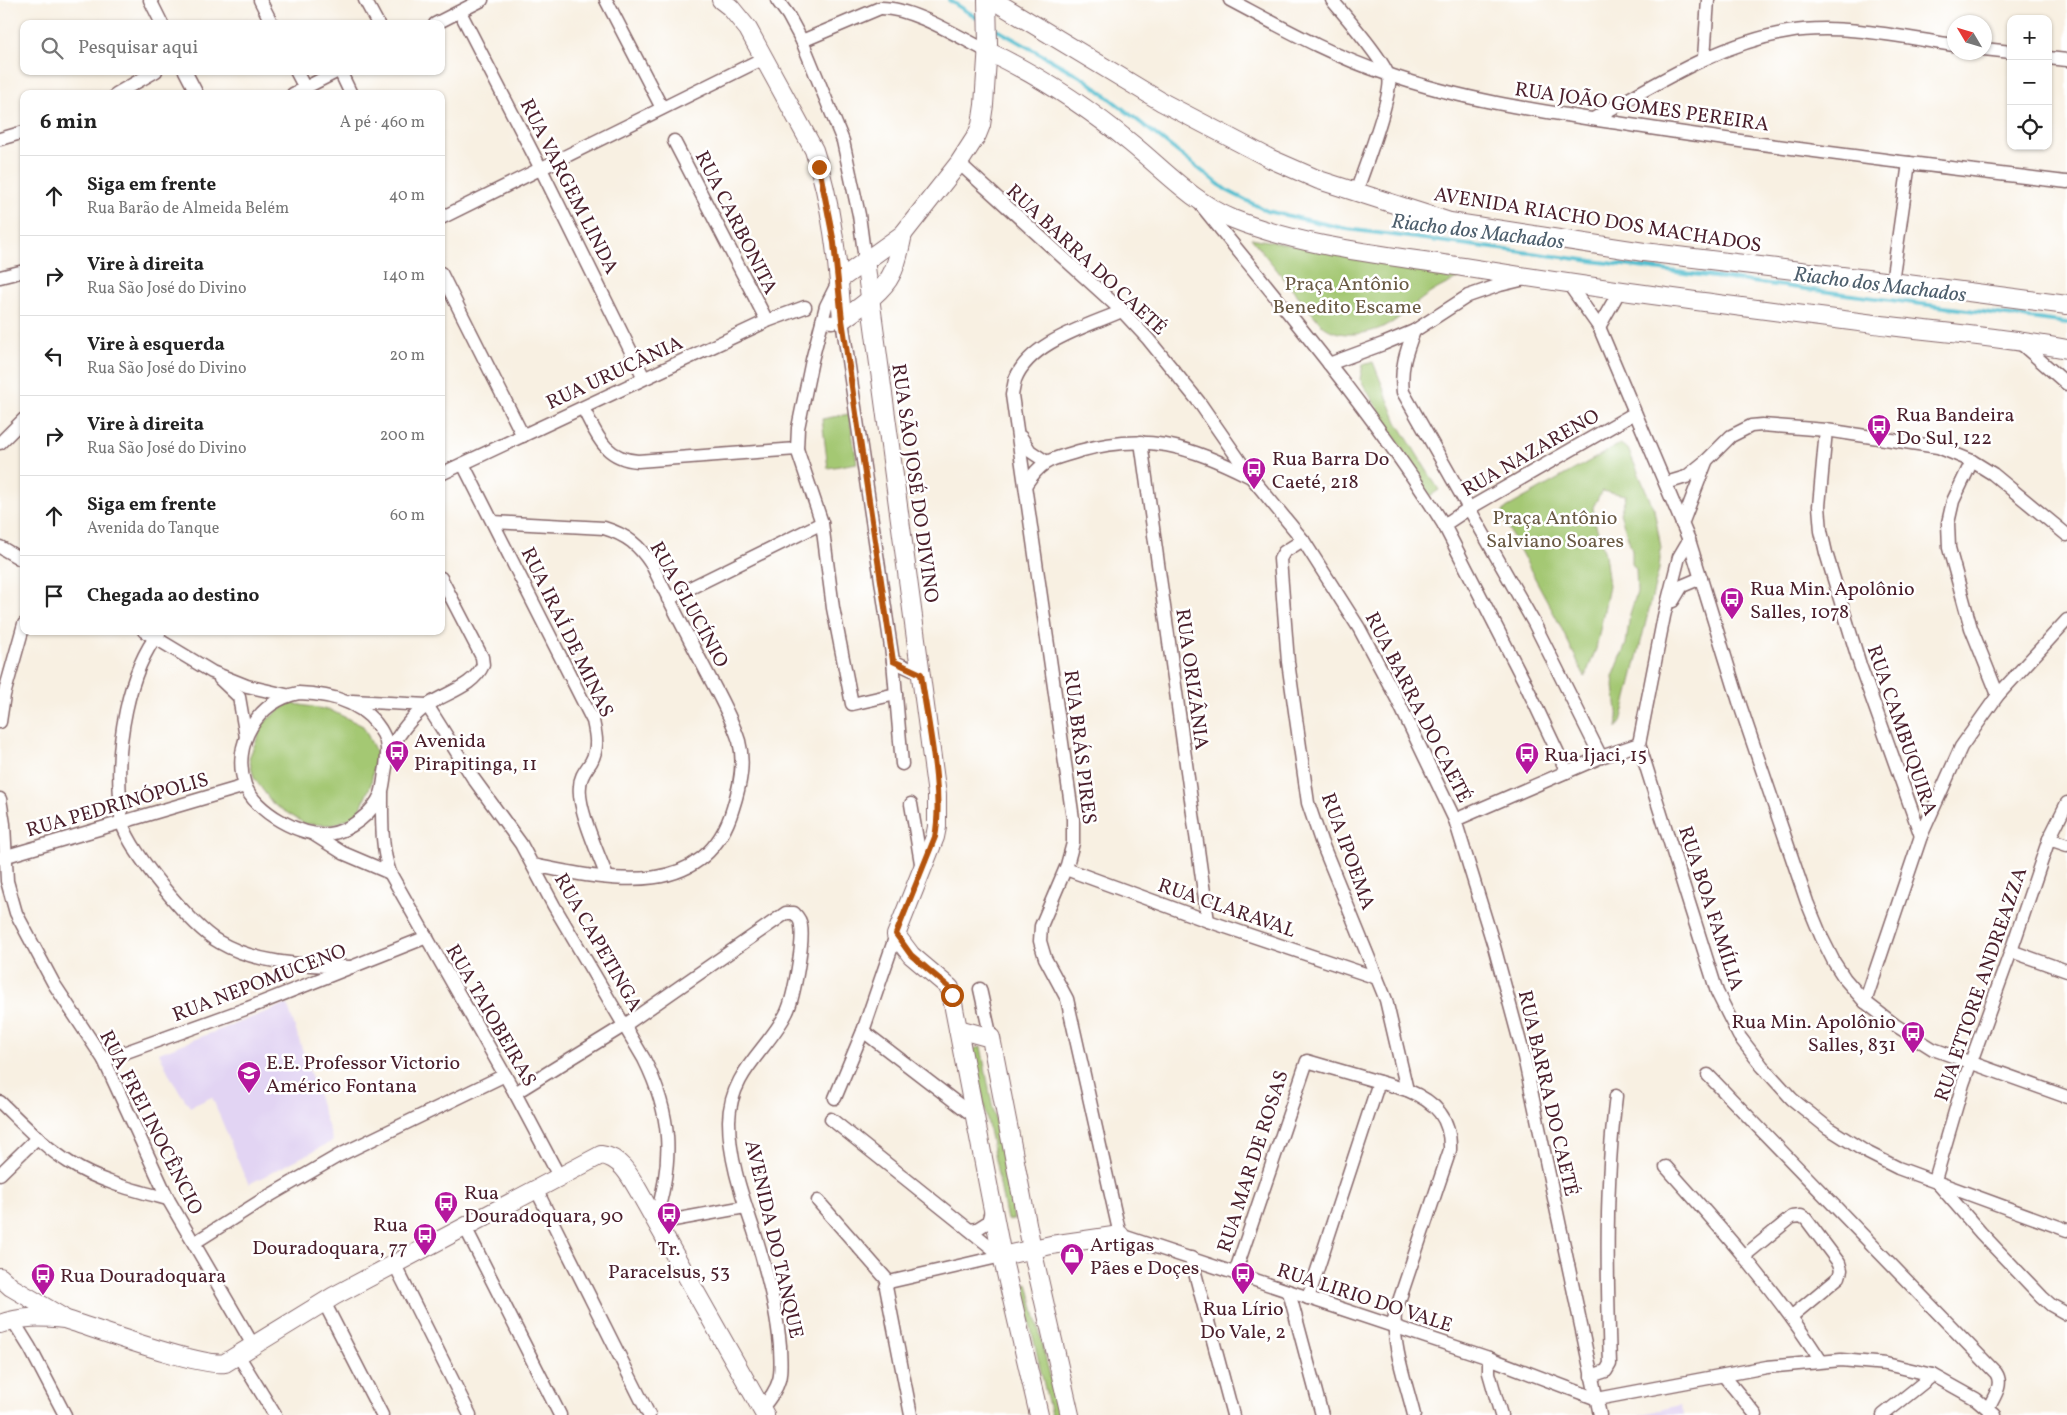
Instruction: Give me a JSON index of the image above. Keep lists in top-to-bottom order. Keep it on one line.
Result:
{"streets":{"main road":["AVENIDA RIACHO DOS MACHADOS","RUA SÃO JOSÉ DO DIVINO"],"street":["RUA JOÃO GOMES PEREIRA","RUA VARGEM LINDA","RUA CARBONITA","RUA BARRA DO CAETÉ","RUA URUCÂNIA","RUA NAZARENO","RUA GLUCÍNIO","RUA IRAÍ DE MINAS","RUA ORIZÂNIA","RUA CAMBUQUIRA","RUA BRÁS PIRES","RUA PEDRINÓPOLIS","RUA IPOEMA","RUA CLARAVAL","RUA BOA FAMÍLIA","RUA CAPETINGA","RUA NEPOMUCENO","RUA ETTORE ANDREAZZA","RUA TAIOBEIRAS","RUA FREI INOCÊNCIO","RUA MAR DE ROSAS","AVENIDA DO TANQUE","RUA LIRIO DO VALE"]},"crossings":[["RUA VARGEM LINDA","RUA URUCÂNIA"],["RUA CARBONITA","RUA URUCÂNIA"],["RUA BARRA DO CAETÉ","RUA BRÁS PIRES"],["RUA BARRA DO CAETÉ","RUA IPOEMA"],["RUA BARRA DO CAETÉ","RUA LIRIO DO VALE"],["RUA URUCÂNIA","RUA IRAÍ DE MINAS"],["RUA GLUCÍNIO","RUA IRAÍ DE MINAS"],["RUA GLUCÍNIO","RUA CAPETINGA"],["RUA ORIZÂNIA","RUA CLARAVAL"],["RUA BRÁS PIRES","RUA CLARAVAL"],["RUA BRÁS PIRES","RUA LIRIO DO VALE"],["RUA PEDRINÓPOLIS","RUA TAIOBEIRAS"],["RUA PEDRINÓPOLIS","RUA FREI INOCÊNCIO"],["RUA IPOEMA","RUA CLARAVAL"],["RUA BOA FAMÍLIA","RUA ETTORE ANDREAZZA"],["RUA CAPETINGA","AVENIDA DO TANQUE"],["RUA NEPOMUCENO","RUA TAIOBEIRAS"],["RUA NEPOMUCENO","RUA FREI INOCÊNCIO"],["RUA MAR DE ROSAS","RUA LIRIO DO VALE"]],"water":["Riacho dos Machados"],"parks":["Praça Antônio Benedito Escame","Praça Antônio Salviano Soares"],"places":{"bus stop":["Rua Bandeira Do Sul, 122","Rua Barra Do Caeté, 218","Rua Min. Apolônio Salles, 1078","Avenida Pirapitinga, 11","Rua Ijaci, 15","Rua Min. Apolônio Salles, 831","Rua Douradoquara, 90","Tr. Paracelsus, 53","Rua Douradoquara, 77","Rua Lírio Do Vale, 2","Rua Douradoquara"],"school or university":["E.E. Professor Victorio Américo Fontana"],"shop":["Artigas Pães e Doçes"]},"north":"top left","page":{"map_buttons":["+","−"],"search":"Pesquisar aqui","heading":["6 min","A pé · 460 m"],"list":[["Siga em frente","Rua Barão de Almeida Belém","40 m"],["Vire à direita","Rua São José do Divino","140 m"],["Vire à esquerda","Rua São José do Divino","20 m"],["Vire à direita","Rua São José do Divino","200 m"],["Siga em frente","Avenida do Tanque","60 m"],"Chegada ao destino"]}}
